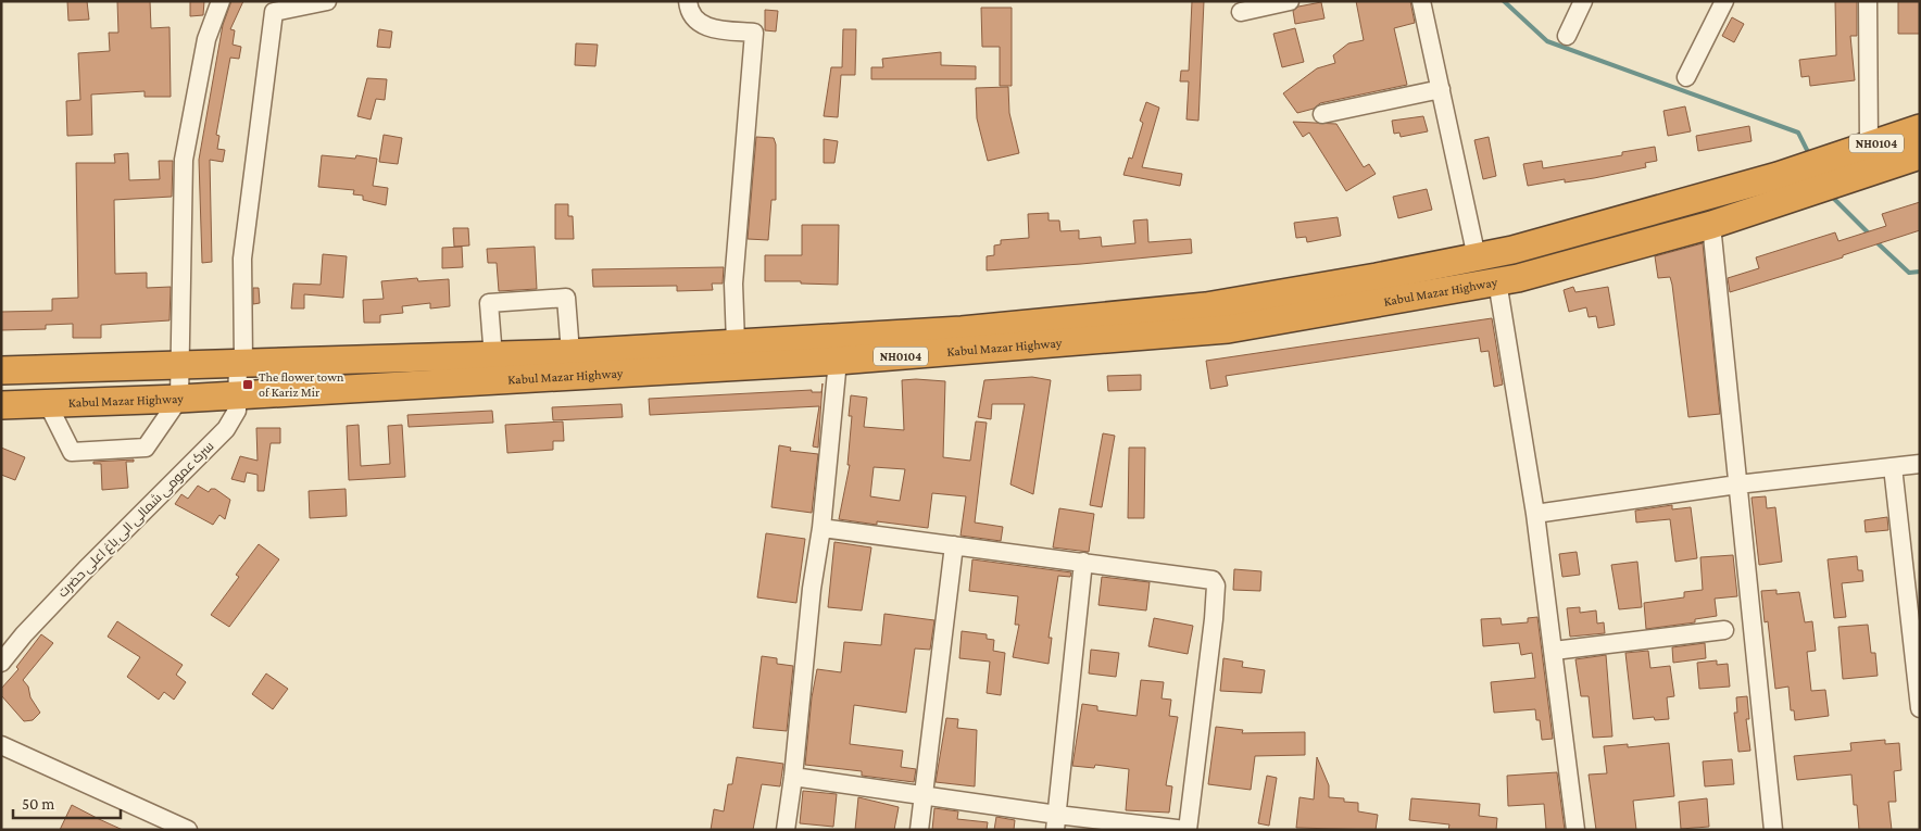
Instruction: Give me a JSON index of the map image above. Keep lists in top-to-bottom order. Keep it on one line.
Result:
{"streets":{"highway":["NH0104","Kabul Mazar Highway"],"street":["سرک عمومی شمالی الی باغ اعلی حضرت"]},"crossings":[["Kabul Mazar Highway","سرک عمومی شمالی الی باغ اعلی حضرت"]],"places":{"transit":["The flower town of Kariz Mir"]},"scale_bar":"50 m"}
